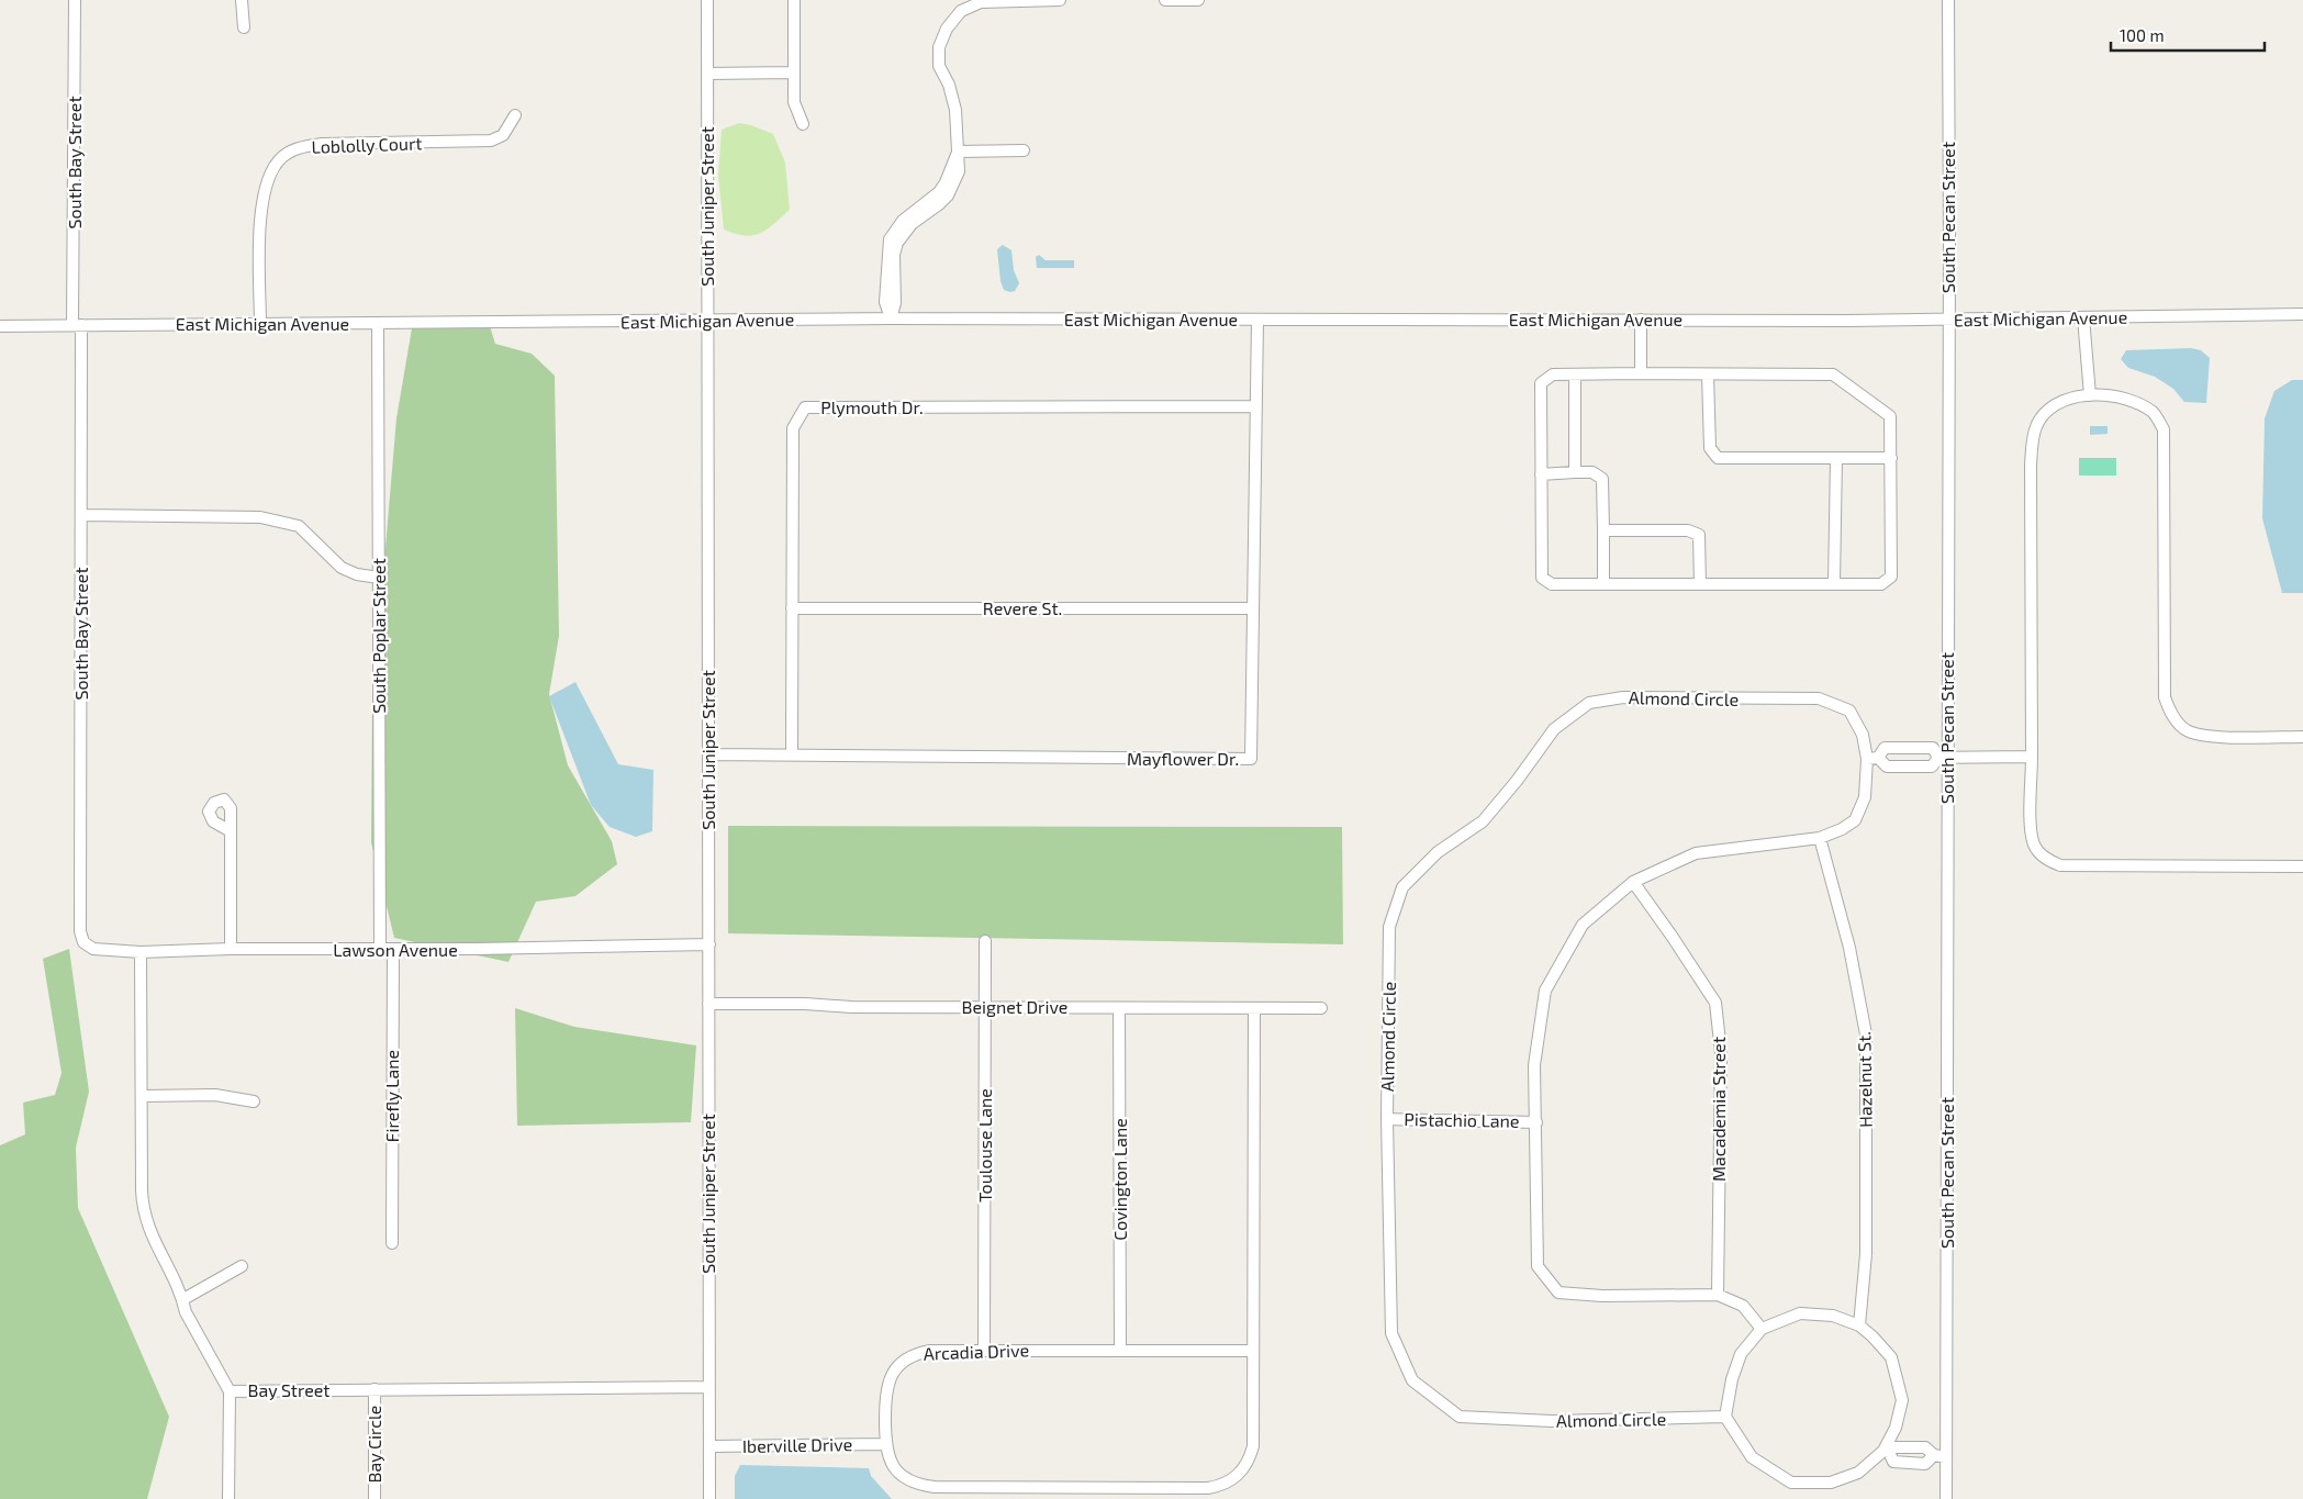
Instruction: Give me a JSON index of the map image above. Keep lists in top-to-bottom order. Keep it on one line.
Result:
{"streets":{"street":["Loblolly Court","South Bay Street","South Juniper Street","South Pecan Street","East Michigan Avenue","Plymouth Dr.","Revere St.","South Poplar Street","Almond Circle","Mayflower Dr.","Lawson Avenue","Beignet Drive","Hazelnut St.","Firefly Lane","Macademia Street","Pistachio Lane","Toulouse Lane","Covington Lane","Arcadia Drive","Bay Street","Bay Circle","Iberville Drive"]},"crossings":[["Loblolly Court","East Michigan Avenue"],["South Bay Street","East Michigan Avenue"],["South Bay Street","Lawson Avenue"],["South Juniper Street","East Michigan Avenue"],["South Juniper Street","Mayflower Dr."],["South Juniper Street","Lawson Avenue"],["South Juniper Street","Beignet Drive"],["South Juniper Street","Bay Street"],["South Juniper Street","Iberville Drive"],["South Pecan Street","East Michigan Avenue"],["East Michigan Avenue","South Poplar Street"],["East Michigan Avenue","Mayflower Dr."],["Plymouth Dr.","Revere St."],["Plymouth Dr.","Mayflower Dr."],["Revere St.","Mayflower Dr."],["South Poplar Street","Lawson Avenue"],["Almond Circle","Hazelnut St."],["Almond Circle","Macademia Street"],["Almond Circle","Pistachio Lane"],["Lawson Avenue","Firefly Lane"],["Lawson Avenue","Bay Street"],["Beignet Drive","Toulouse Lane"],["Beignet Drive","Covington Lane"],["Beignet Drive","Arcadia Drive"],["Toulouse Lane","Arcadia Drive"],["Covington Lane","Arcadia Drive"],["Arcadia Drive","Iberville Drive"],["Bay Street","Bay Circle"]],"scale_bar":"100 m"}
